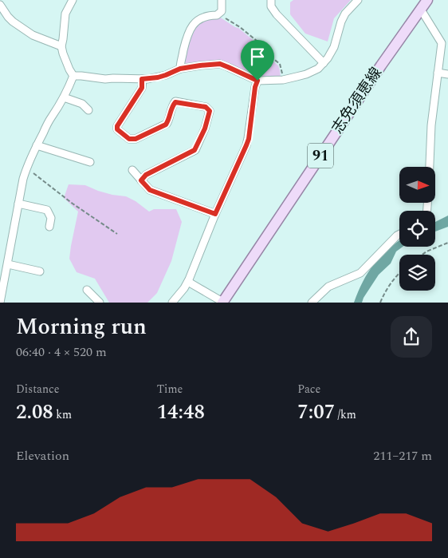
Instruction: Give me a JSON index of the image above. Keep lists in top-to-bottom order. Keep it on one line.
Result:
{"streets":{"main road":["志免須恵線","91"]},"north":"right","page":{"heading":["Morning run","06:40 · 4 × 520 m"],"stats":[["Distance","2.08 km"],["Time","14:48"],["Pace","7:07 /km"]],"chart":["Elevation","211–217 m"]}}
